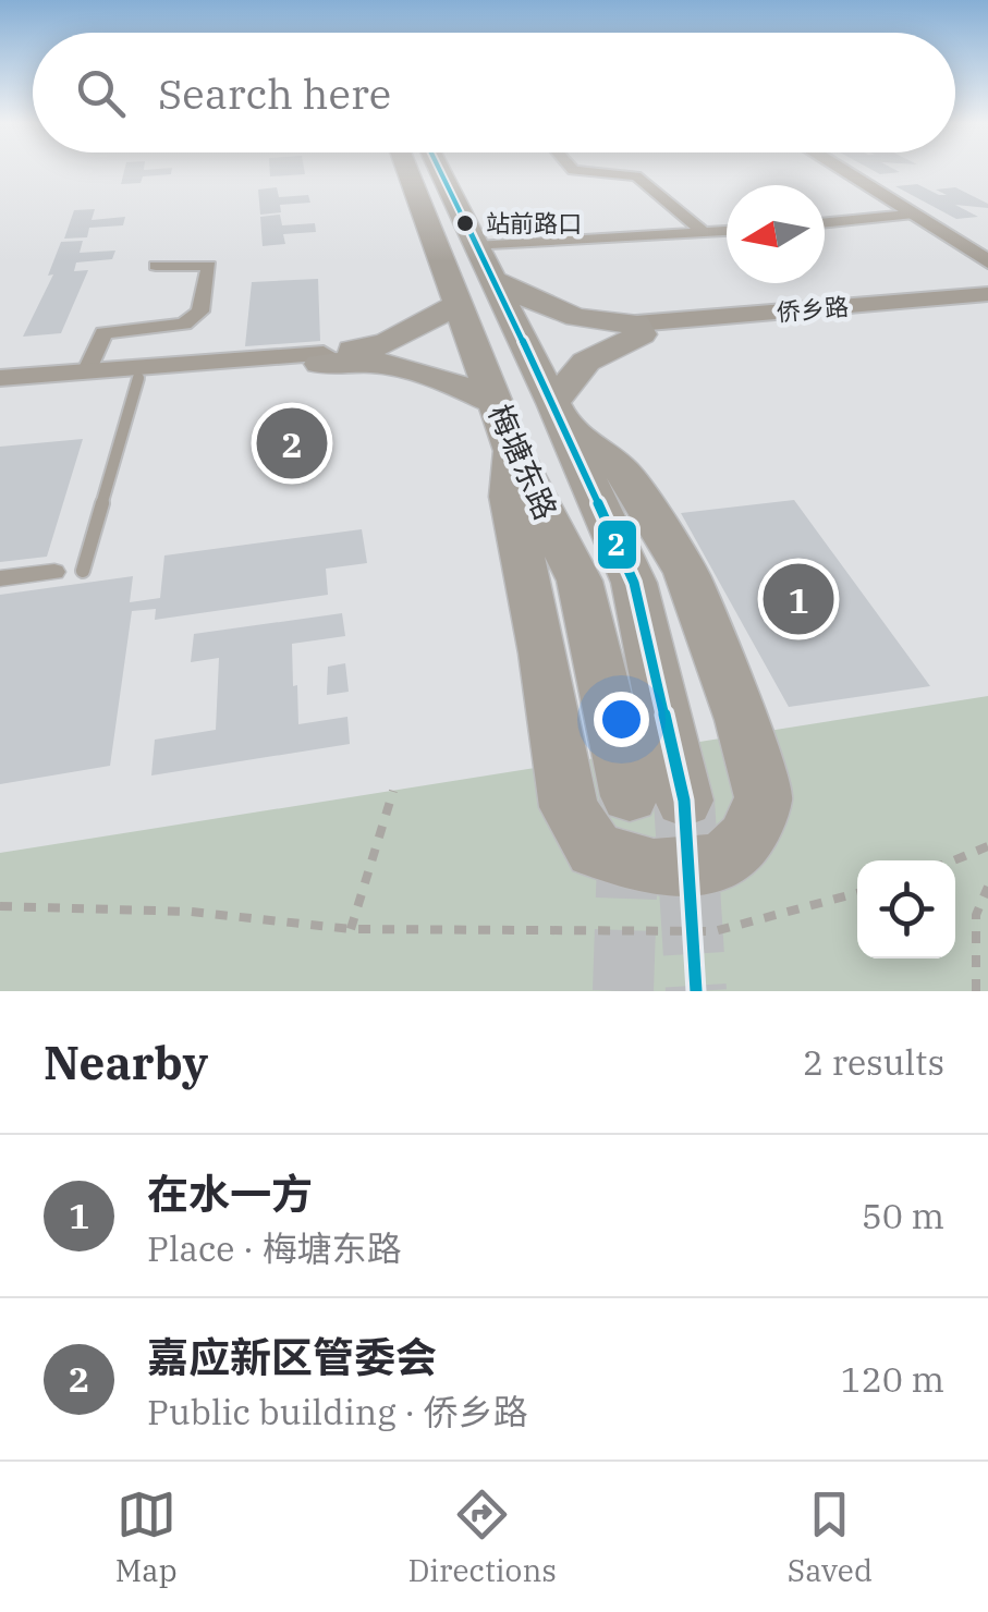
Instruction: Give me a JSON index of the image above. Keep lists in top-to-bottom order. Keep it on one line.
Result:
{"streets":{"main road":["梅塘东路"],"street":["侨乡路"]},"places":["站前路口"],"lines":["transit line 2"],"north":"left","page":{"search":"Search here","pins":["2","1"],"heading":["Nearby","2 results"],"list":[{"mark":"1","name":"在水一方","note":"Place · 梅塘东路","value":"50 m"},{"mark":"2","name":"嘉应新区管委会","note":"Public building · 侨乡路","value":"120 m"}],"nav":["Map","Directions","Saved"]}}
